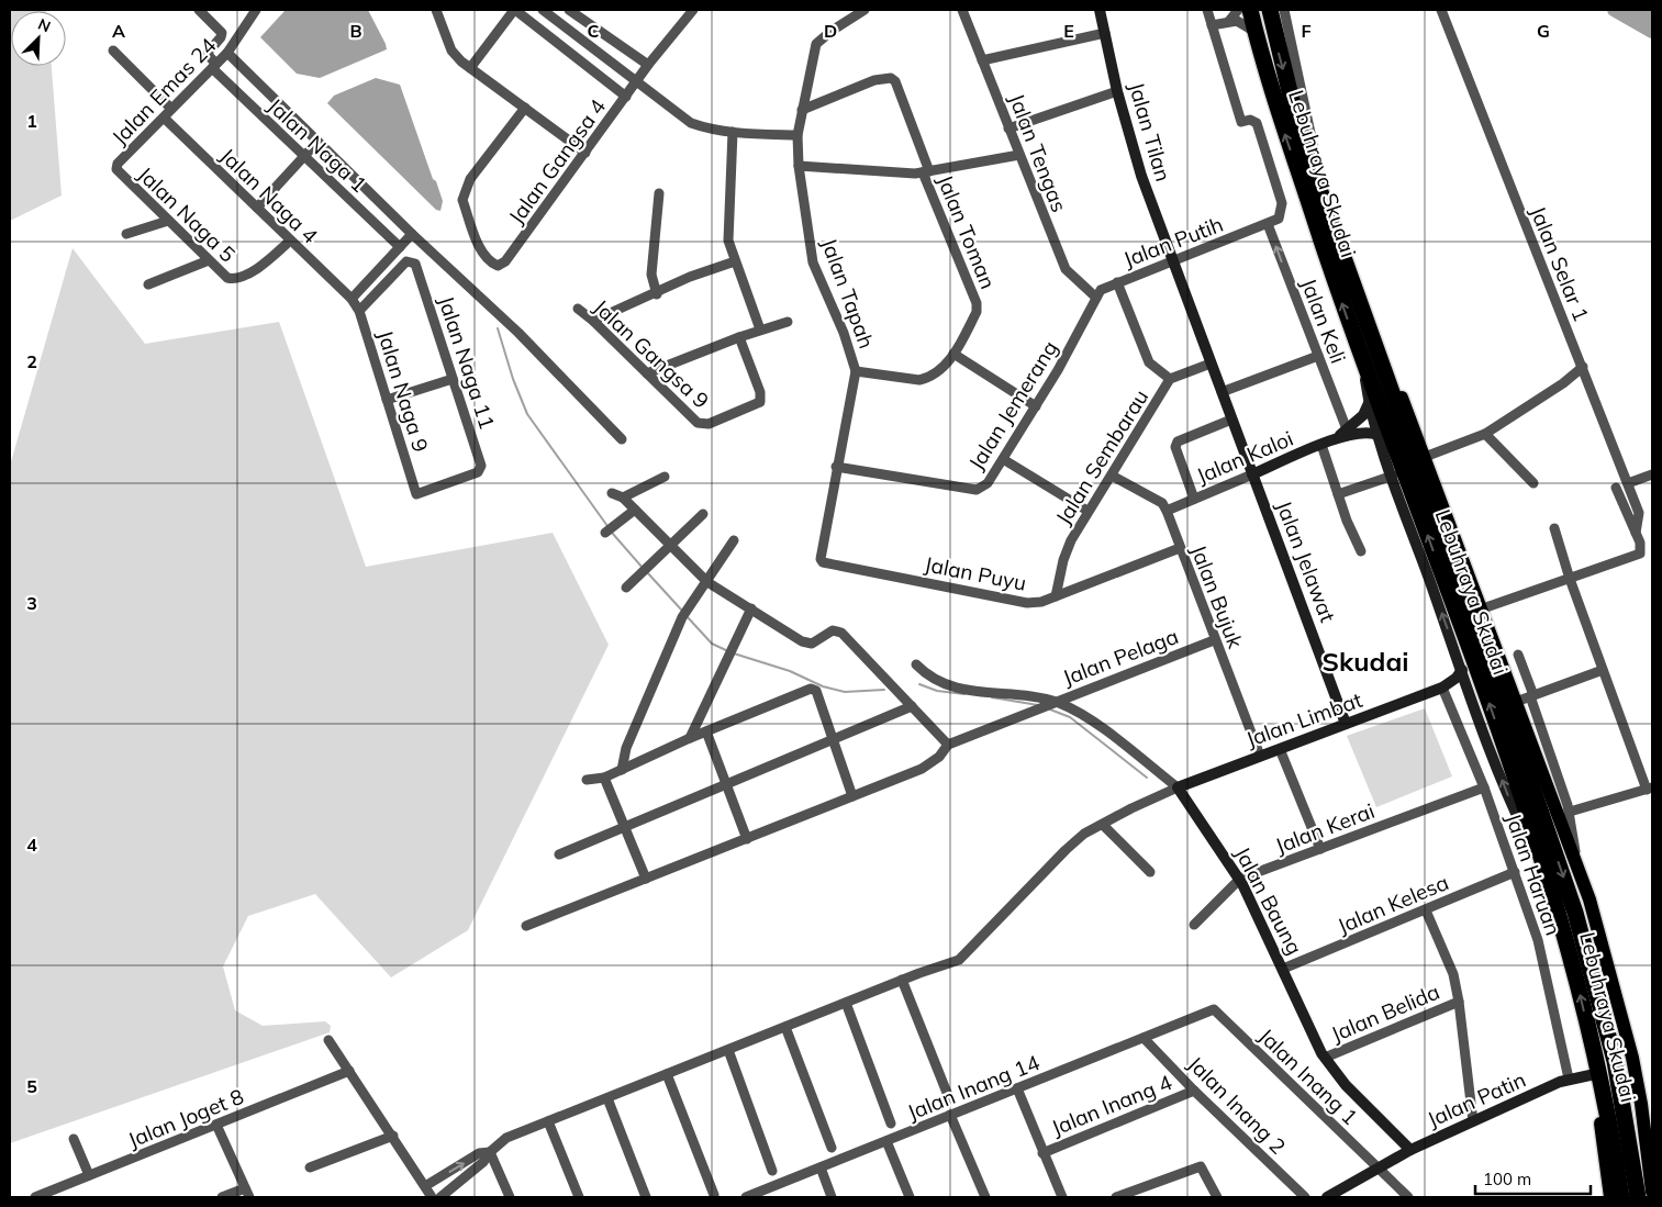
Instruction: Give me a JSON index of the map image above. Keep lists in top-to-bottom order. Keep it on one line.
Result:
{"streets":{"highway":["Lebuhraya Skudai"],"street":["Jalan Emas 24","Jalan Tilan","Jalan Naga 1","Jalan Tengas","Jalan Gangsa 4","Jalan Naga 4","Jalan Naga 5","Jalan Toman","Jalan Putih","Jalan Selar 1","Jalan Tapah","Jalan Keli","Jalan Gangsa 9","Jalan Naga 11","Jalan Naga 9","Jalan Jemerang","Jalan Sembarau","Jalan Kaloi","Jalan Jelawat","Jalan Puyu","Jalan Bujuk","Jalan Pelaga","Jalan Limbat","Jalan Kerai","Jalan Haruan","Jalan Baung","Jalan Kelesa","Jalan Belida","Jalan Inang 1","Jalan Inang 14","Jalan Patin","Jalan Inang 4","Jalan Inang 2","Jalan Joget 8"]},"crossings":[["Jalan Emas 24","Jalan Naga 1"],["Jalan Emas 24","Jalan Naga 4"],["Jalan Emas 24","Jalan Naga 5"],["Jalan Tilan","Jalan Putih"],["Jalan Tilan","Jalan Sembarau"],["Jalan Tilan","Jalan Jelawat"],["Jalan Tengas","Jalan Putih"],["Jalan Tengas","Jalan Jemerang"],["Jalan Naga 4","Jalan Naga 5"],["Jalan Naga 4","Jalan Naga 9"],["Jalan Toman","Jalan Tapah"],["Jalan Putih","Jalan Keli"],["Jalan Putih","Jalan Jemerang"],["Jalan Tapah","Jalan Jemerang"],["Jalan Tapah","Jalan Puyu"],["Jalan Keli","Jalan Kaloi"],["Jalan Naga 11","Jalan Naga 9"],["Jalan Sembarau","Jalan Jelawat"],["Jalan Sembarau","Jalan Puyu"],["Jalan Kaloi","Jalan Jelawat"],["Jalan Kaloi","Jalan Bujuk"],["Jalan Jelawat","Jalan Limbat"],["Jalan Puyu","Jalan Bujuk"],["Jalan Bujuk","Jalan Pelaga"],["Jalan Bujuk","Jalan Limbat"],["Jalan Pelaga","Jalan Baung"],["Jalan Limbat","Jalan Haruan"],["Jalan Limbat","Jalan Baung"],["Jalan Kerai","Jalan Haruan"],["Jalan Kerai","Jalan Baung"],["Jalan Haruan","Jalan Kelesa"],["Jalan Haruan","Jalan Patin"],["Jalan Baung","Jalan Kelesa"],["Jalan Baung","Jalan Belida"],["Jalan Baung","Jalan Patin"],["Jalan Inang 1","Jalan Inang 14"],["Jalan Inang 1","Jalan Patin"],["Jalan Inang 14","Jalan Inang 2"],["Jalan Inang 4","Jalan Inang 2"]],"one_way":["Jalan Keli"],"districts":["Skudai"],"scale_bar":"100 m","north":"top right","grid":{"columns":["A","B","C","D","E","F","G"],"rows":["1","2","3","4","5"]}}
